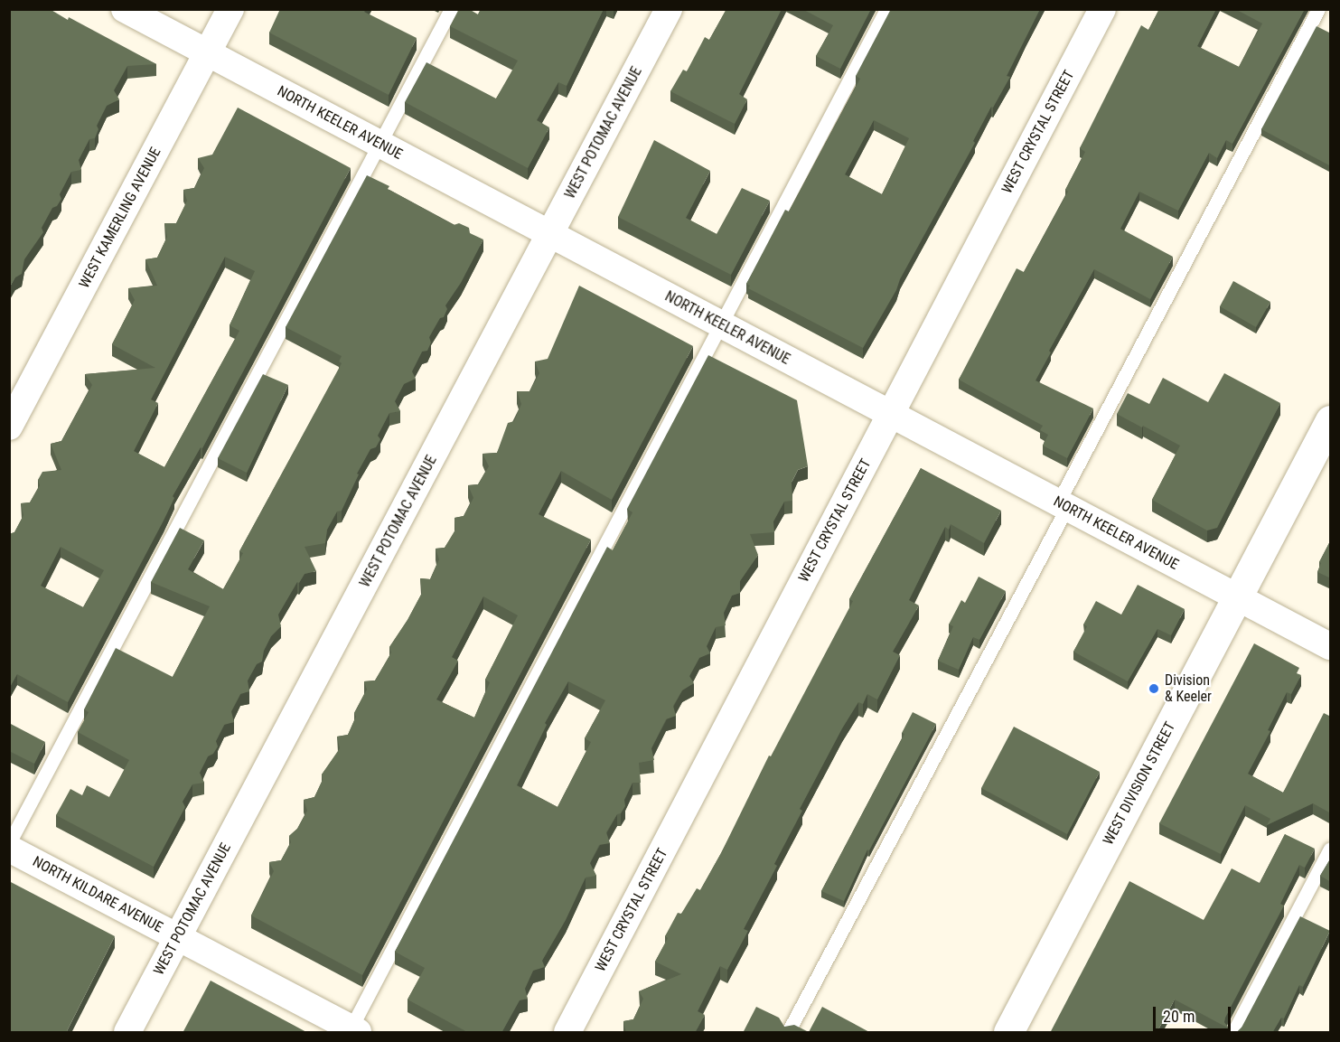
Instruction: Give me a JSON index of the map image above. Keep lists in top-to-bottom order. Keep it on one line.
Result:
{"streets":{"main road":["WEST DIVISION STREET"],"street":["NORTH KEELER AVENUE","WEST CRYSTAL STREET","WEST POTOMAC AVENUE","WEST KAMERLING AVENUE","NORTH KILDARE AVENUE"]},"crossings":[["NORTH KEELER AVENUE","WEST CRYSTAL STREET"],["NORTH KEELER AVENUE","WEST POTOMAC AVENUE"],["NORTH KEELER AVENUE","WEST KAMERLING AVENUE"],["NORTH KEELER AVENUE","WEST DIVISION STREET"],["WEST POTOMAC AVENUE","NORTH KILDARE AVENUE"]],"places":["Division & Keeler"],"scale_bar":"20 m"}
